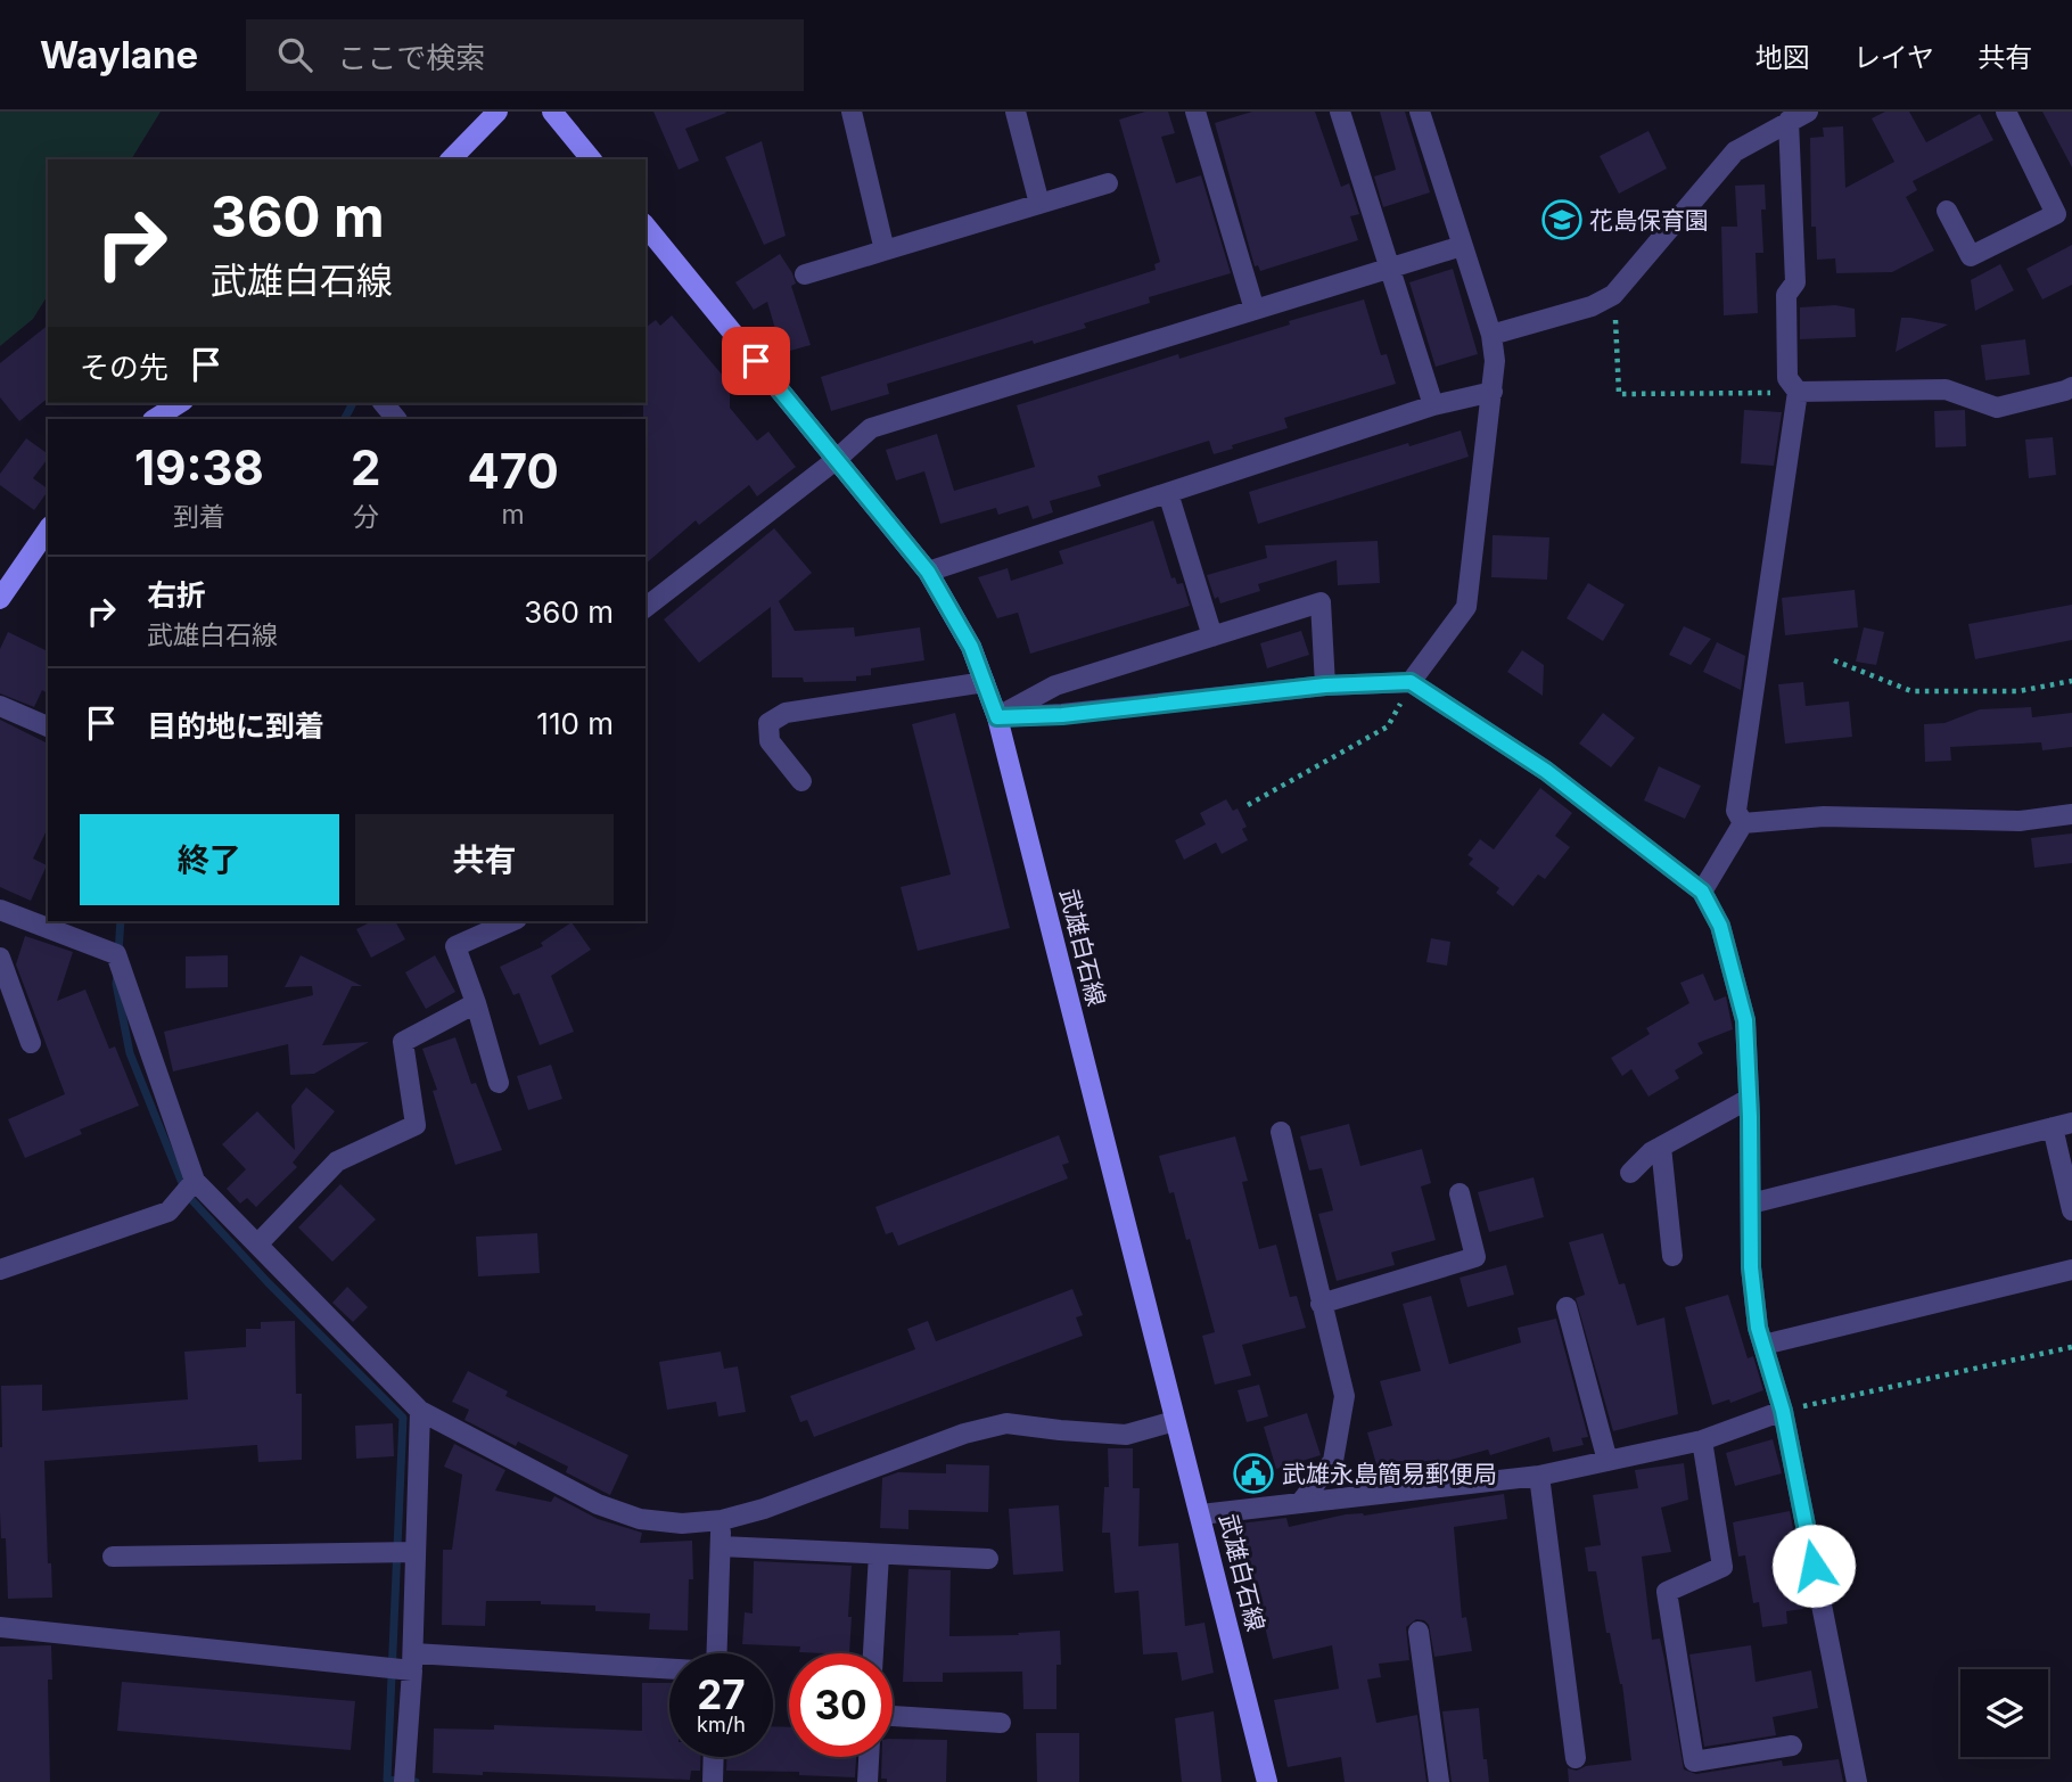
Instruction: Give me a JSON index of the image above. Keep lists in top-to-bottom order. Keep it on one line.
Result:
{"streets":{"main road":["武雄白石線"]},"places":{"school or university":["花島保育園"],"public building":["武雄永島簡易郵便局"]},"page":{"header":"Waylane","search":"ここで検索","nav":["地図","レイヤ","共有"],"turn":["360 m","武雄白石線"],"then":"その先","eta":["19:38","到着","2","分","470","m"],"list":[{"name":"右折","note":"武雄白石線","value":"360 m"},{"name":"目的地に到着","value":"110 m"}],"buttons":["終了","共有"],"speed":"27 km/h","limit":"30"}}
